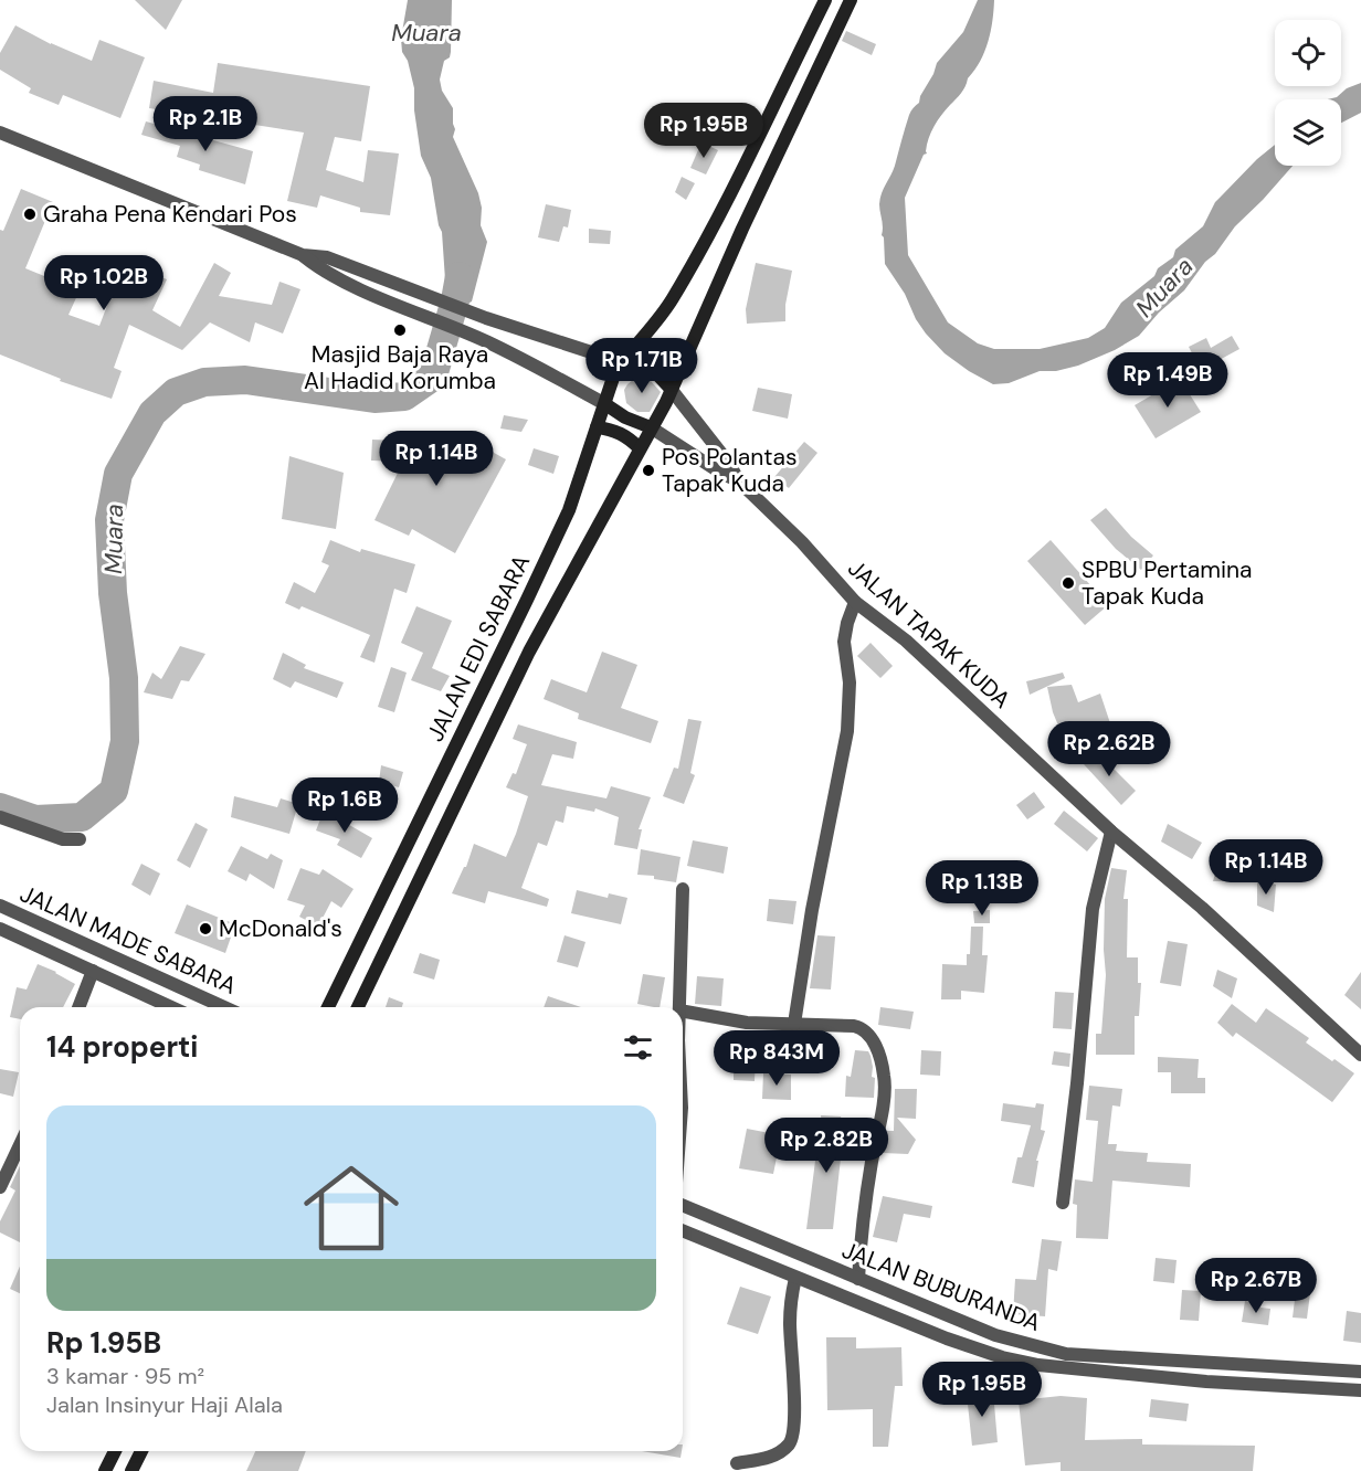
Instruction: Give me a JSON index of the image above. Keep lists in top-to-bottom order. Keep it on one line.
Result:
{"streets":{"main road":["JALAN EDI SABARA"],"street":["JALAN TAPAK KUDA","JALAN MADE SABARA","JALAN BUBURANDA"]},"crossings":[["JALAN TAPAK KUDA","JALAN EDI SABARA"]],"water":["Muara"],"places":["Graha Pena Kendari Pos","Masjid Baja Raya Al Hadid Korumba","Pos Polantas Tapak Kuda","SPBU Pertamina Tapak Kuda","McDonald's"],"page":{"price":["Rp 2.1B","Rp 1.95B","Rp 1.02B","Rp 1.71B","Rp 1.49B","Rp 1.14B","Rp 2.62B","Rp 1.6B","Rp 1.14B","Rp 1.13B","Rp 843M","Rp 2.82B","Rp 2.67B","Rp 1.95B"],"heading":"14 properti","list":[{"name":"Rp 1.95B","note":"3 kamar · 95 m² · Jalan Insinyur Haji Alala"}]}}
